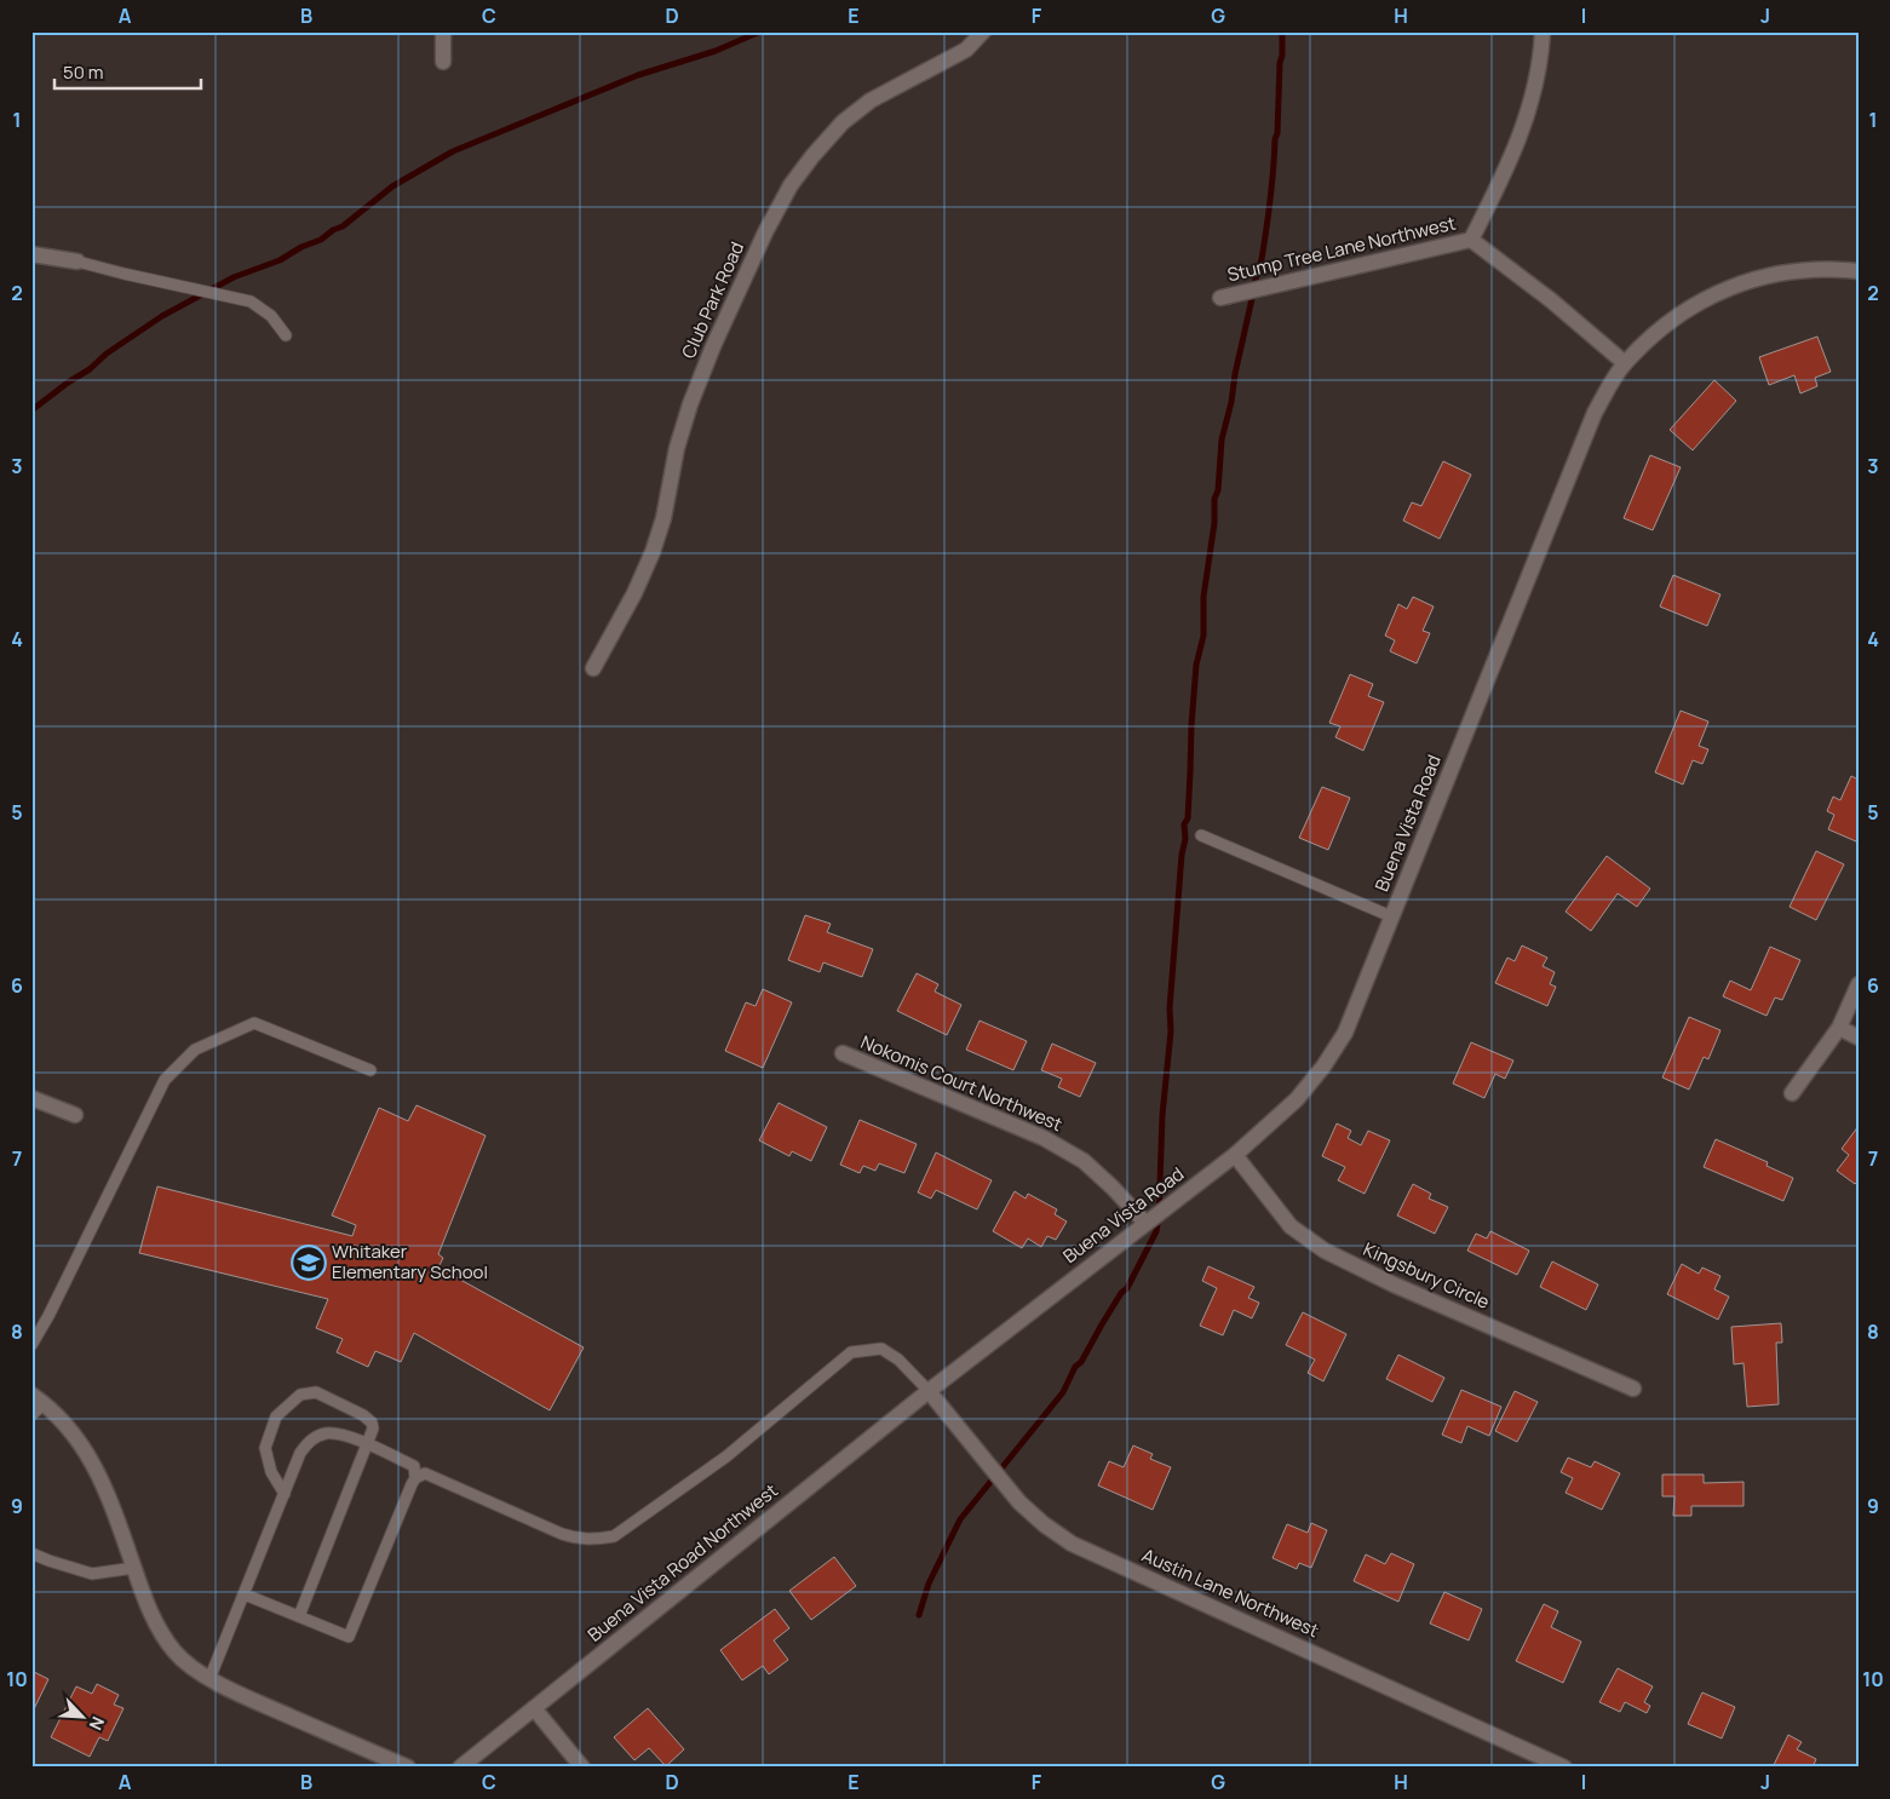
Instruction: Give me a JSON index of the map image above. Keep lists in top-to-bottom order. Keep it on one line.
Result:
{"streets":{"street":["Stump Tree Lane Northwest","Club Park Road","Buena Vista Road","Nokomis Court Northwest","Kingsbury Circle","Buena Vista Road Northwest","Austin Lane Northwest"]},"crossings":[["Buena Vista Road","Nokomis Court Northwest"],["Buena Vista Road","Kingsbury Circle"],["Buena Vista Road","Buena Vista Road Northwest"],["Buena Vista Road","Austin Lane Northwest"],["Buena Vista Road Northwest","Austin Lane Northwest"]],"places":{"school or university":["Whitaker Elementary School"]},"scale_bar":"50 m","north":"bottom right","grid":{"columns":["A","B","C","D","E","F","G","H","I","J"],"rows":["1","2","3","4","5","6","7","8","9","10"]}}
